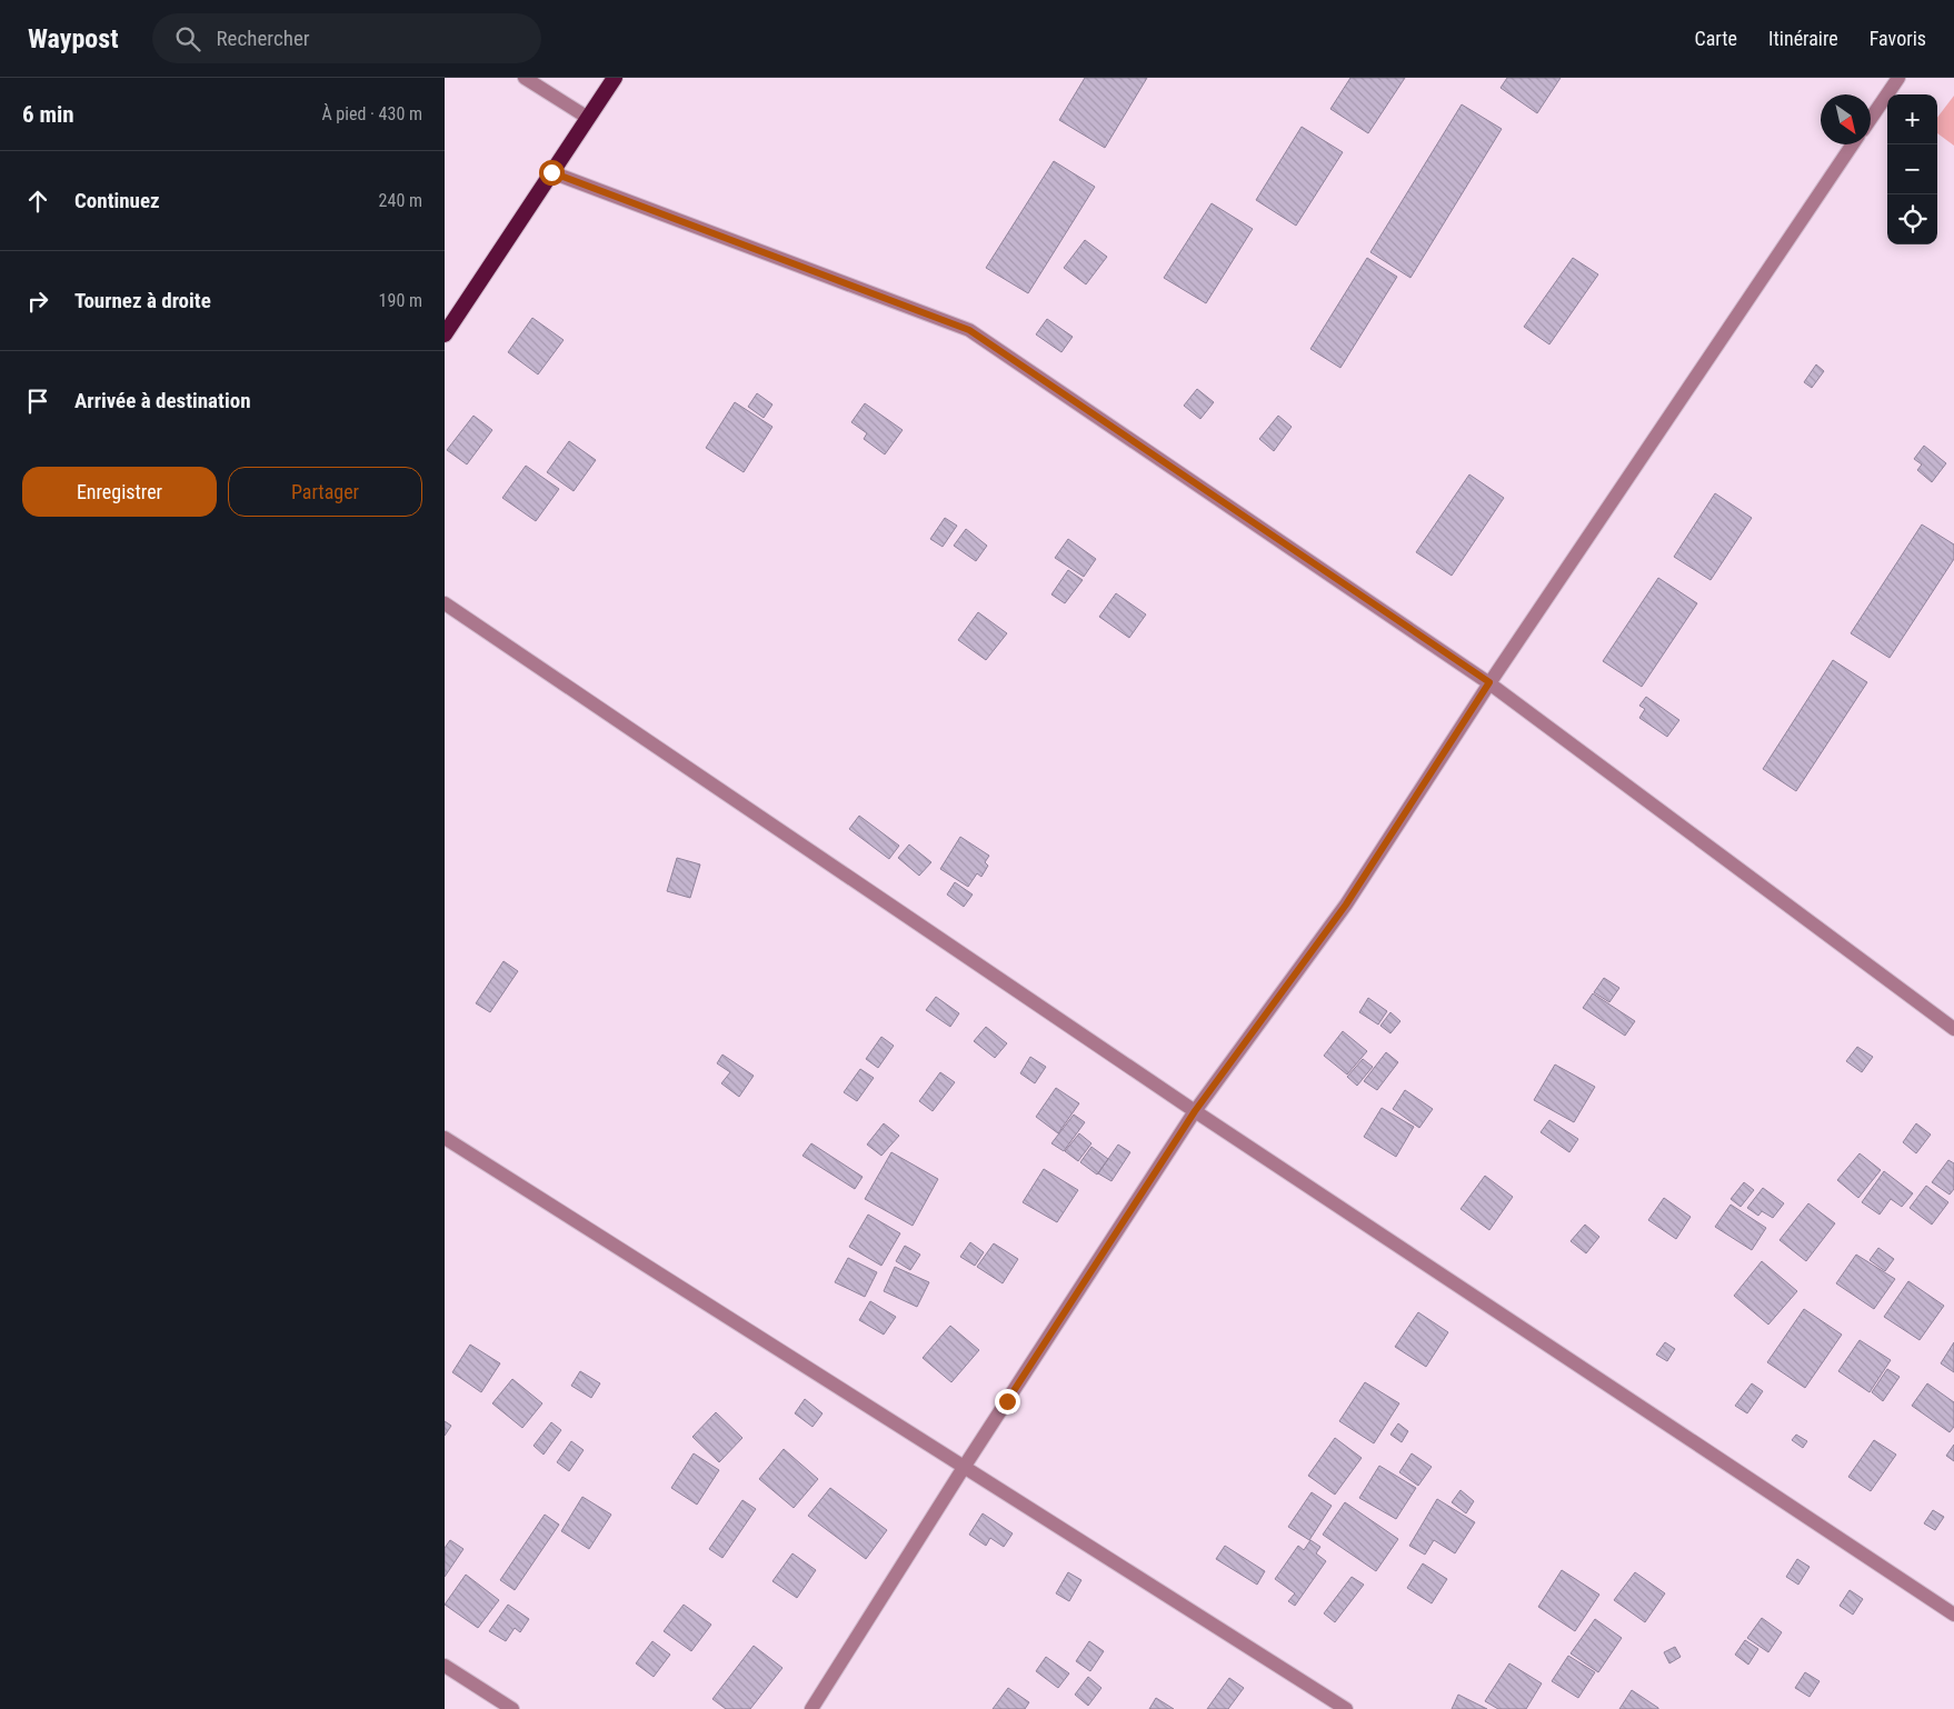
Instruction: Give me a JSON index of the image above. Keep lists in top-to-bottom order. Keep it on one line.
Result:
{"north":"bottom right","page":{"header":"Waypost","search":"Rechercher","nav":["Carte","Itinéraire","Favoris"],"heading":["6 min","À pied · 430 m"],"map_buttons":["+","−"],"list":[["Continuez","240 m"],["Tournez à droite","190 m"],"Arrivée à destination"],"buttons":["Enregistrer","Partager"]}}
